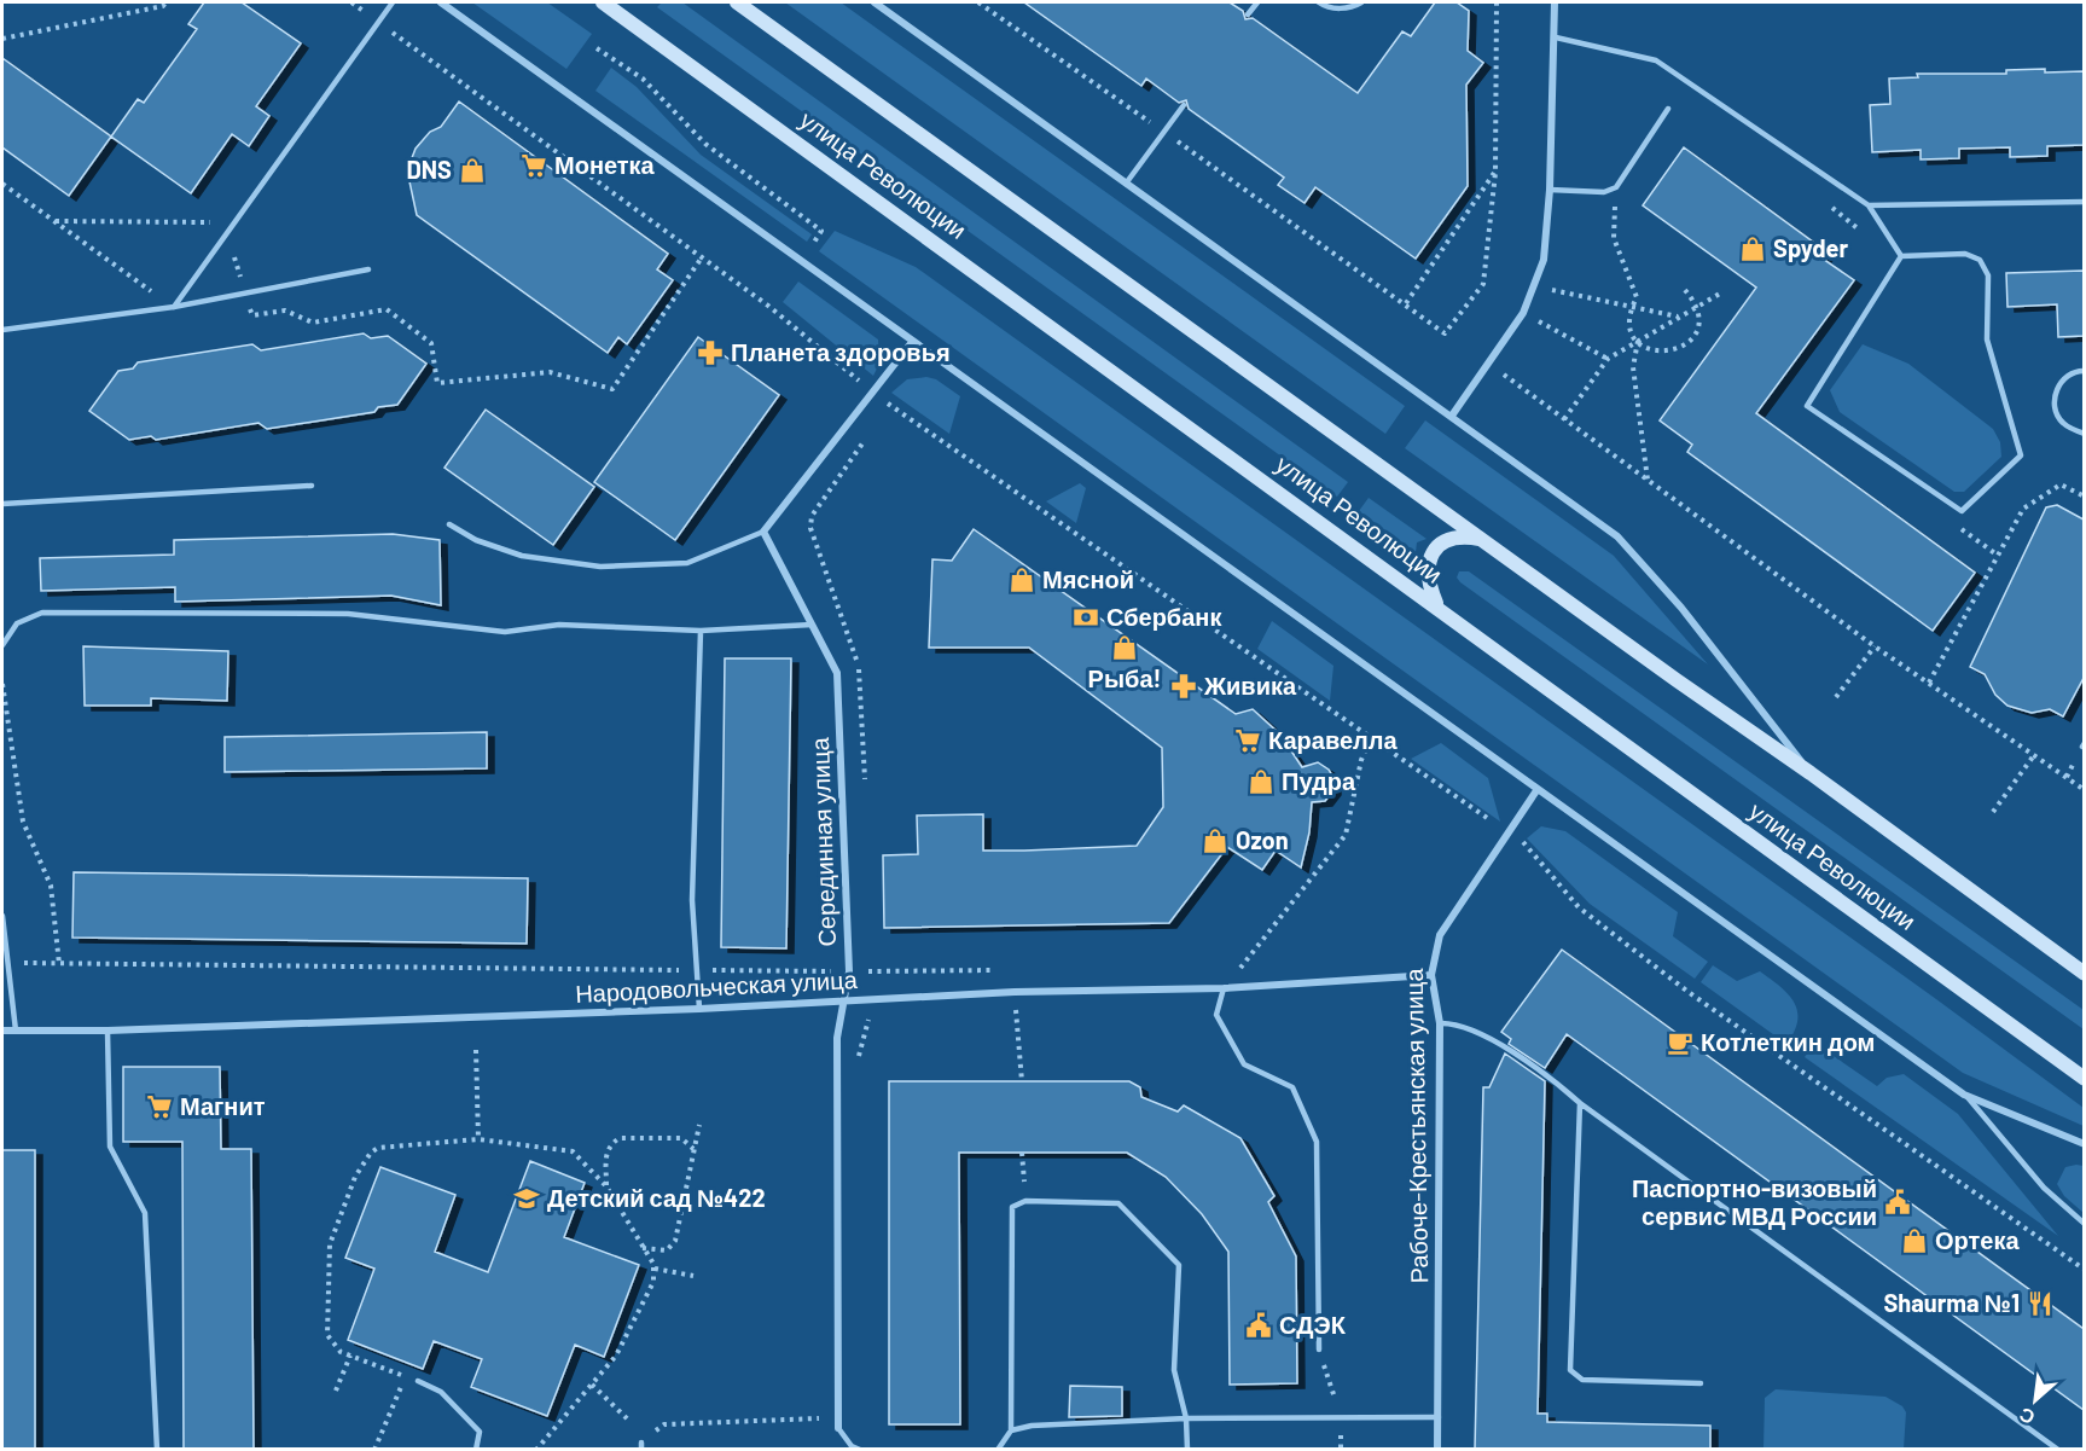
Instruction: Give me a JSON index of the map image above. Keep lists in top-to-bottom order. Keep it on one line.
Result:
{"streets":{"main road":["улица Революции"],"street":["Серединная улица","Народовольческая улица","Рабоче-Крестьянская улица"]},"crossings":[["Серединная улица","Народовольческая улица"],["Народовольческая улица","Рабоче-Крестьянская улица"]],"places":{"supermarket":["Монетка","Каравелла","Магнит"],"shop":["DNS","Spyder","Мясной","Рыба!","Пудра","Ozon","Ортека"],"pharmacy":["Планета здоровья","Живика"],"bank":["Сбербанк"],"cafe":["Котлеткин дом"],"school or university":["Детский сад №422"],"public building":["Паспортно-визовый сервис МВД России","СДЭК"],"restaurant":["Shaurma №1"]},"north":"bottom left"}
